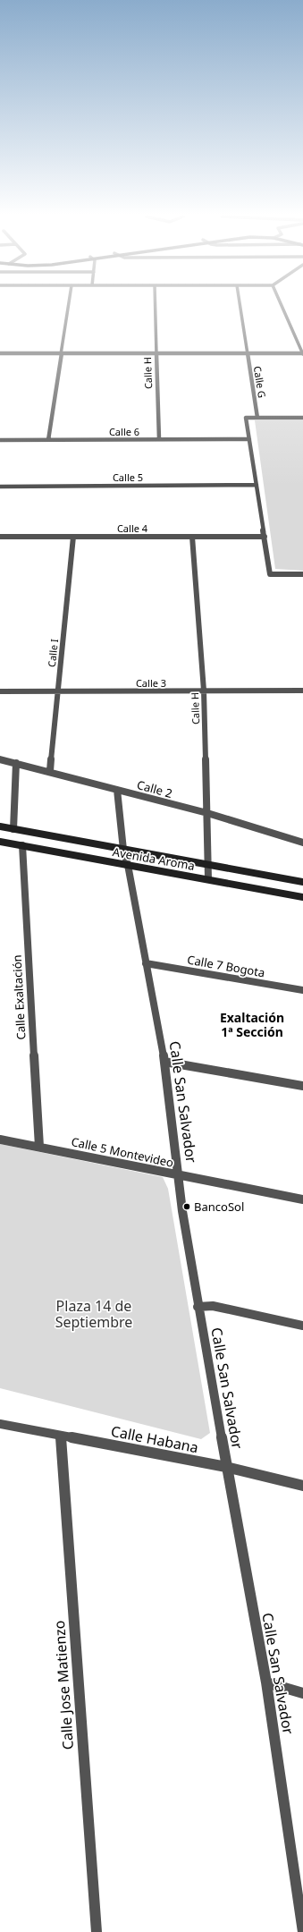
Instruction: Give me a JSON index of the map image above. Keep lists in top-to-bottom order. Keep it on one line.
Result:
{"streets":{"street":["Calle H","Calle G","Calle 6","Calle 5","Calle 4","Calle I","Calle 3","Calle 2","Avenida Aroma","Calle 7 Bogota","Calle Exaltación","Calle San Salvador","Calle 5 Montevideo","Calle Habana","Calle Jose Matienzo"]},"crossings":[["Calle H","Calle 6"],["Calle H","Calle 4"],["Calle H","Calle 3"],["Calle H","Calle 2"],["Calle H","Avenida Aroma"],["Calle 4","Calle I"],["Calle I","Calle 3"],["Calle I","Calle 2"],["Calle 2","Calle San Salvador"],["Avenida Aroma","Calle Exaltación"],["Avenida Aroma","Calle San Salvador"],["Calle 7 Bogota","Calle San Salvador"],["Calle Exaltación","Calle 5 Montevideo"],["Calle San Salvador","Calle 5 Montevideo"],["Calle San Salvador","Calle Habana"],["Calle Habana","Calle Jose Matienzo"]],"districts":["Exaltación 1ª Sección"],"parks":["Plaza 14 de Septiembre"],"places":["BancoSol"]}
